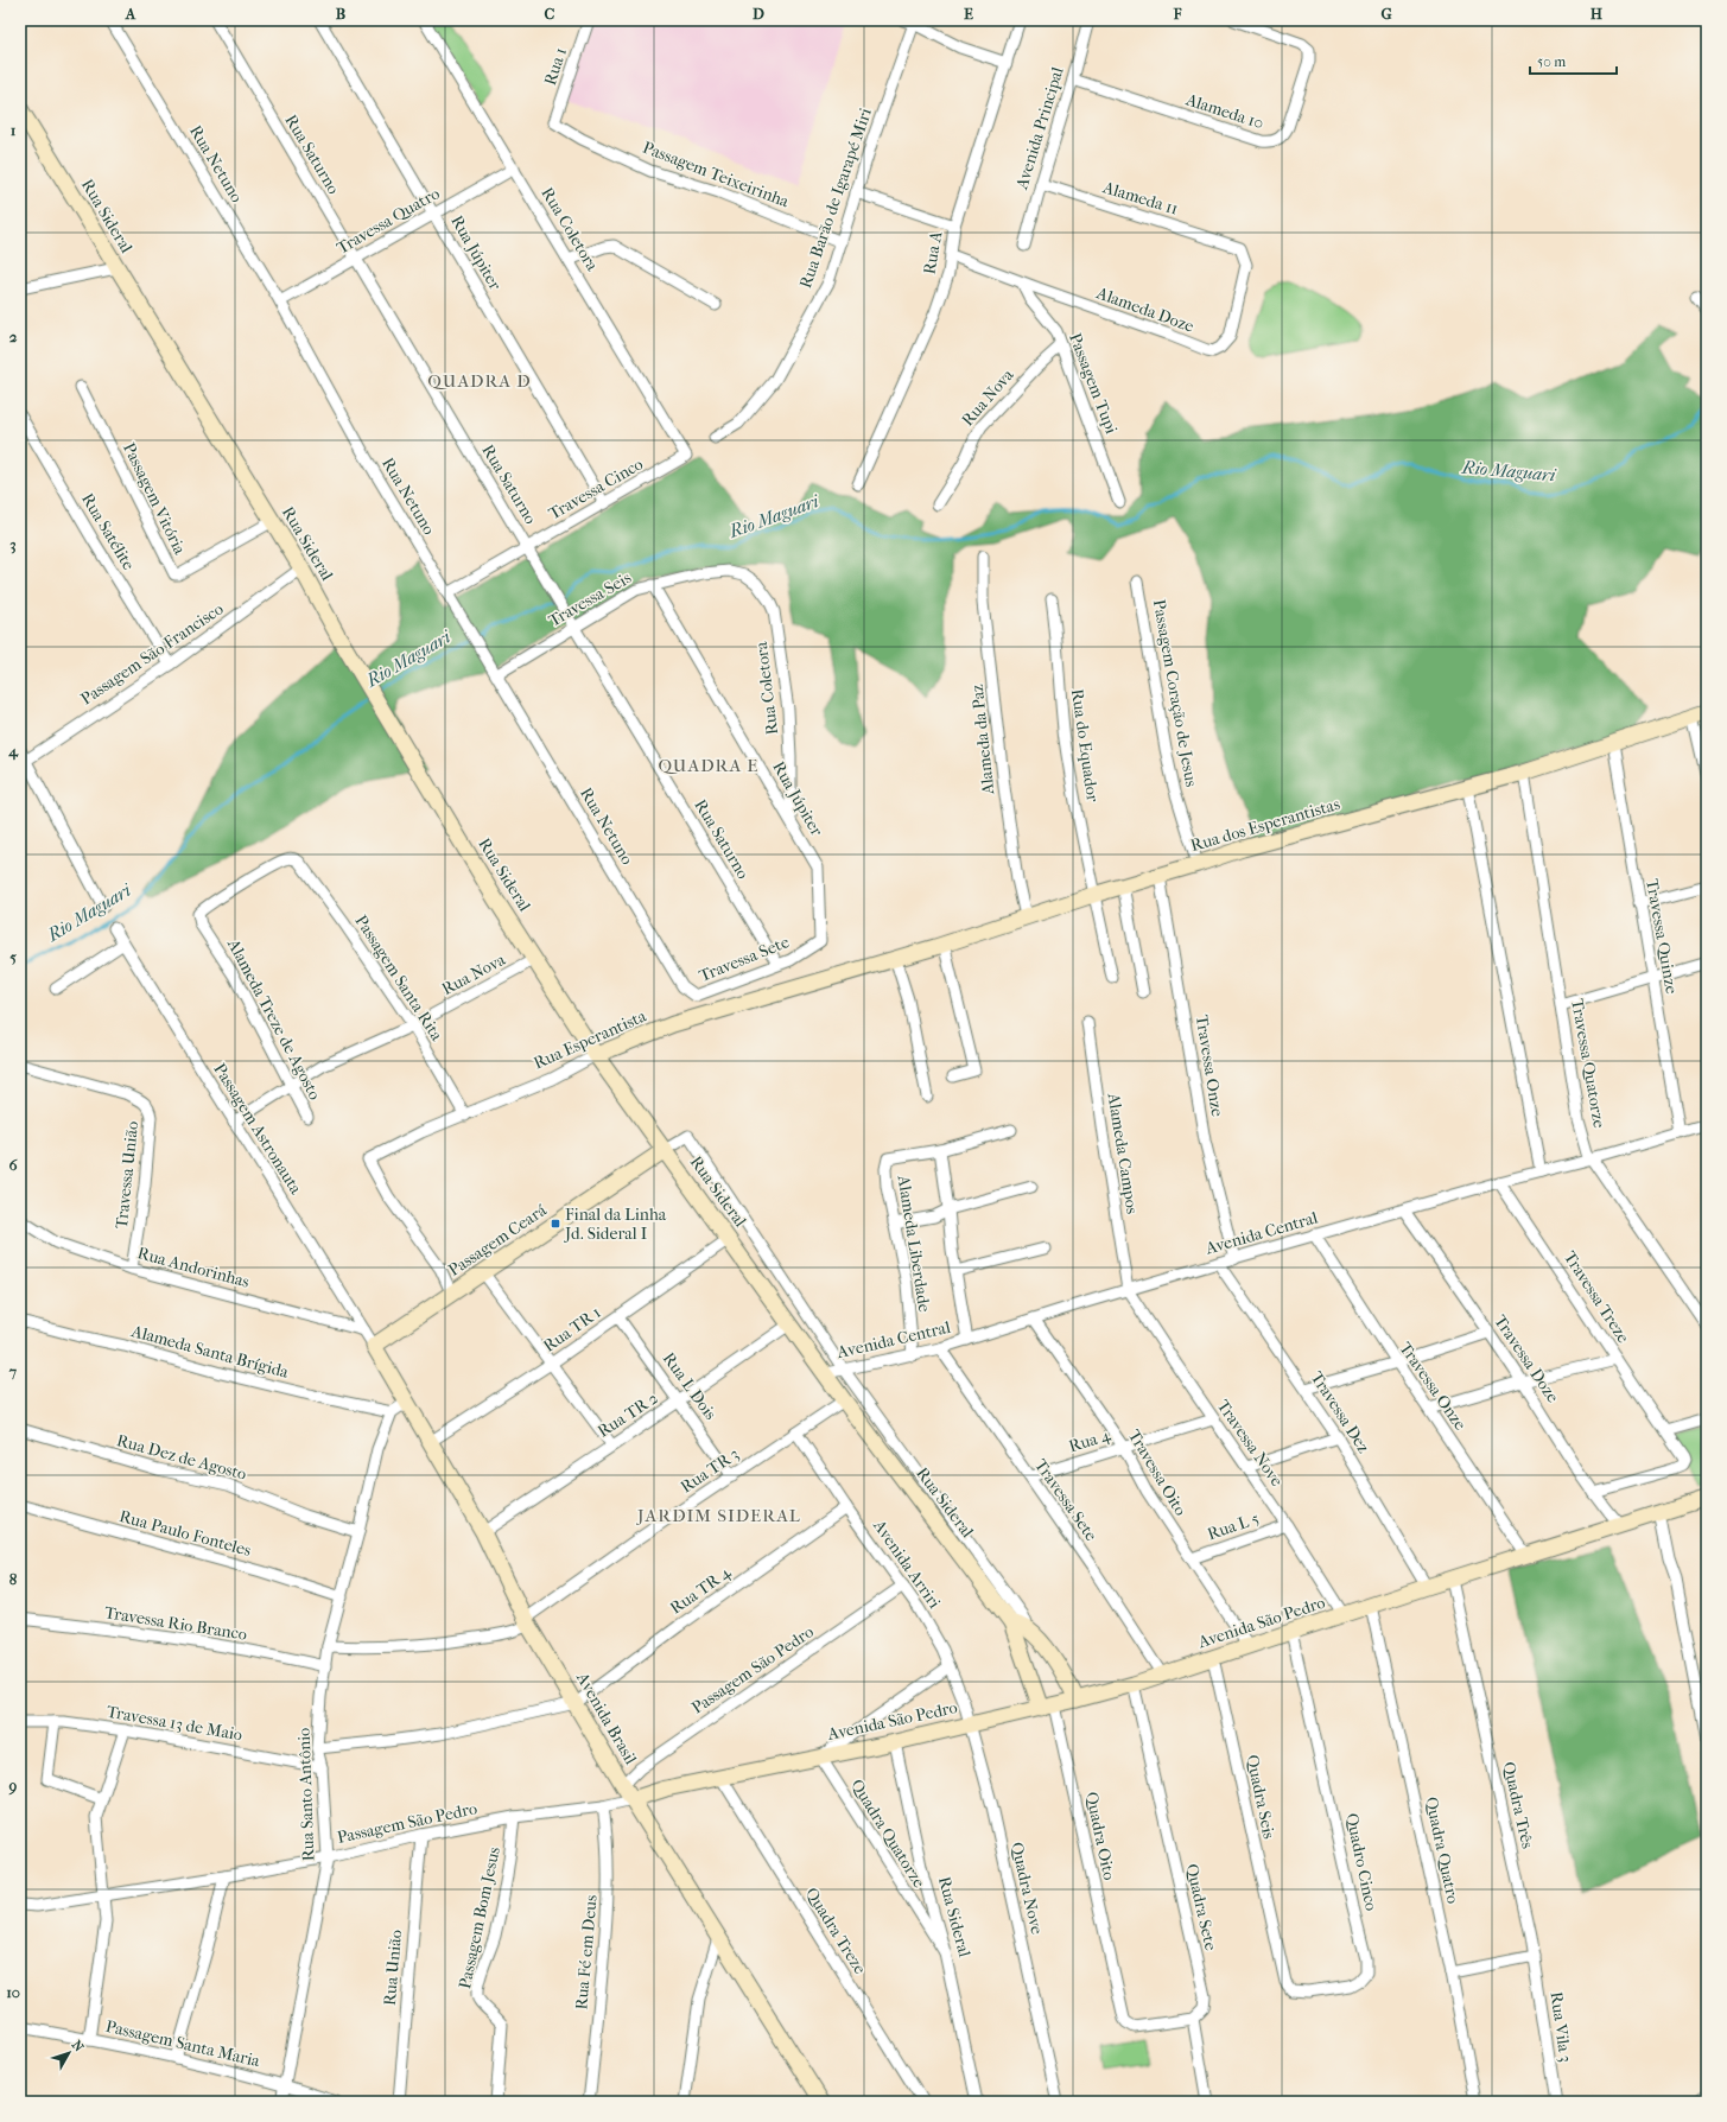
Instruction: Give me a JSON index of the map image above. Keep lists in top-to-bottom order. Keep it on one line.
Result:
{"streets":{"main road":["Rua Sideral","Rua dos Esperantistas","Rua Esperantista","Passagem Ceará","Avenida São Pedro","Avenida Brasil"],"street":["Rua 1","Alameda 10","Avenida Principal","Rua Saturno","Rua Netuno","Passagem Teixeirinha","Rua Barão de Igarapé Miri","Alameda 11","Travessa Quatro","Rua Coletora","Rua Júpiter","Rua A","Alameda Doze","Passagem Tupi","Rua Nova","Travessa Cinco","Passagem Vitória","Rua Satélite","Travessa Seis","Passagem São Francisco","Passagem Coração de Jesus","Alameda da Paz","Rua do Equador","Travessa Quinze","Travessa Sete","Passagem Santa Rita","Alameda Treze de Agosto","Travessa Quatorze","Travessa Onze","Passagem Astronauta","Alameda Campos","Travessa União","Avenida Central","Alameda Liberdade","Rua Andorinhas","Travessa Treze","Rua TR 1","Alameda Santa Brígida","Travessa Doze","Rua L Dois","Travessa Dez","Rua TR 2","Rua 4","Travessa Nove","Rua Dez de Agosto","Rua TR 3","Travessa Oito","Rua L 5","Rua Paulo Fonteles","Avenida Arriri","Rua TR 4","Travessa Rio Branco","Passagem São Pedro","Travessa 13 de Maio","Rua Santo Antônio","Quadra Seis","Quadra Três","Quadra Quatorze","Quadra Oito","Quadra Quatro","Quadro Cinco","Quadra Nove","Quadra Sete","Passagem Bom Jesus","Quadra Treze","Rua Fé em Deus","Rua União","Rua Vila 3","Passagem Santa Maria"]},"crossings":[["Rua 1","Passagem Teixeirinha"],["Alameda 10","Avenida Principal"],["Avenida Principal","Alameda 11"],["Rua Saturno","Travessa Quatro"],["Rua Saturno","Travessa Cinco"],["Rua Saturno","Travessa Seis"],["Rua Saturno","Travessa Sete"],["Rua Netuno","Travessa Quatro"],["Rua Netuno","Travessa Cinco"],["Rua Netuno","Travessa Seis"],["Rua Netuno","Travessa Sete"],["Passagem Teixeirinha","Rua Barão de Igarapé Miri"],["Alameda 11","Alameda Doze"],["Rua Sideral","Rua Nova"],["Rua Sideral","Passagem Vitória"],["Rua Sideral","Passagem São Francisco"],["Rua Sideral","Rua Esperantista"],["Rua Sideral","Avenida Central"],["Rua Sideral","Passagem Ceará"],["Rua Sideral","Rua TR 1"],["Rua Sideral","Rua TR 2"],["Rua Sideral","Rua TR 3"],["Rua Sideral","Avenida São Pedro"],["Rua Sideral","Quadra Quatorze"],["Rua Sideral","Quadra Oito"],["Travessa Quatro","Rua Coletora"],["Travessa Quatro","Rua Júpiter"],["Rua Coletora","Rua Júpiter"],["Rua Coletora","Travessa Cinco"],["Rua Coletora","Travessa Seis"],["Rua Júpiter","Travessa Cinco"],["Rua Júpiter","Travessa Seis"],["Rua Júpiter","Travessa Sete"],["Rua A","Alameda Doze"],["Alameda Doze","Passagem Tupi"],["Passagem Tupi","Rua Nova"],["Rua Nova","Passagem Santa Rita"],["Rua Nova","Alameda Treze de Agosto"],["Rua Nova","Passagem Astronauta"],["Rua Satélite","Passagem São Francisco"],["Passagem Coração de Jesus","Rua dos Esperantistas"],["Alameda da Paz","Rua dos Esperantistas"],["Rua do Equador","Rua dos Esperantistas"],["Rua dos Esperantistas","Travessa Quinze"],["Rua dos Esperantistas","Rua Esperantista"],["Rua dos Esperantistas","Travessa Quatorze"],["Rua dos Esperantistas","Travessa Onze"],["Travessa Quinze","Avenida Central"],["Travessa Sete","Avenida Central"],["Travessa Sete","Rua 4"],["Travessa Sete","Avenida São Pedro"],["Passagem Santa Rita","Alameda Treze de Agosto"],["Passagem Santa Rita","Rua Esperantista"],["Rua Esperantista","Passagem Ceará"],["Travessa Quatorze","Avenida Central"],["Travessa Onze","Avenida Central"],["Travessa Onze","Avenida São Pedro"],["Passagem Astronauta","Passagem Ceará"],["Passagem Astronauta","Rua Andorinhas"],["Passagem Astronauta","Avenida Brasil"],["Alameda Campos","Avenida Central"],["Alameda Campos","Travessa Nove"],["Travessa União","Rua Andorinhas"],["Avenida Central","Alameda Liberdade"],["Avenida Central","Travessa Treze"],["Avenida Central","Travessa Doze"],["Avenida Central","Travessa Dez"],["Avenida Central","Travessa Nove"],["Avenida Central","Travessa Oito"],["Passagem Ceará","Avenida Brasil"],["Travessa Treze","Travessa Doze"],["Rua TR 1","Rua L Dois"],["Rua TR 1","Avenida Brasil"],["Alameda Santa Brígida","Rua Santo Antônio"],["Travessa Doze","Avenida São Pedro"],["Rua L Dois","Rua TR 2"],["Rua L Dois","Rua TR 3"],["Travessa Dez","Avenida São Pedro"],["Rua TR 2","Avenida Brasil"],["Rua 4","Travessa Nove"],["Rua 4","Travessa Oito"],["Travessa Nove","Rua L 5"],["Travessa Nove","Avenida São Pedro"],["Rua Dez de Agosto","Rua Santo Antônio"],["Rua TR 3","Avenida Arriri"],["Rua TR 3","Avenida Brasil"],["Travessa Oito","Rua L 5"],["Travessa Oito","Avenida São Pedro"],["Rua Paulo Fonteles","Rua Santo Antônio"],["Avenida Arriri","Rua TR 4"],["Avenida Arriri","Avenida São Pedro"],["Avenida Arriri","Passagem São Pedro"],["Avenida Arriri","Quadra Nove"],["Rua TR 4","Avenida Brasil"],["Avenida São Pedro","Passagem São Pedro"],["Avenida São Pedro","Avenida Brasil"],["Avenida São Pedro","Quadra Seis"],["Avenida São Pedro","Quadra Três"],["Avenida São Pedro","Quadra Quatorze"],["Avenida São Pedro","Quadra Oito"],["Avenida São Pedro","Quadra Quatro"],["Avenida São Pedro","Quadro Cinco"],["Avenida São Pedro","Quadra Nove"],["Avenida São Pedro","Quadra Sete"],["Avenida São Pedro","Quadra Treze"],["Travessa Rio Branco","Rua Santo Antônio"],["Passagem São Pedro","Avenida Brasil"],["Passagem São Pedro","Rua Santo Antônio"],["Passagem São Pedro","Passagem Bom Jesus"],["Passagem São Pedro","Rua Fé em Deus"],["Passagem São Pedro","Rua União"],["Travessa 13 de Maio","Rua Santo Antônio"],["Rua Santo Antônio","Passagem Santa Maria"],["Quadra Seis","Quadro Cinco"],["Quadra Três","Rua Vila 3"],["Quadra Oito","Quadra Sete"]],"districts":["QUADRA D","QUADRA E","JARDIM SIDERAL"],"water":["Rio Maguari"],"places":{"transit":["Final da Linha Jd. Sideral I"]},"scale_bar":"50 m","north":"top right","grid":{"columns":["A","B","C","D","E","F","G","H"],"rows":["1","2","3","4","5","6","7","8","9","10"]}}
